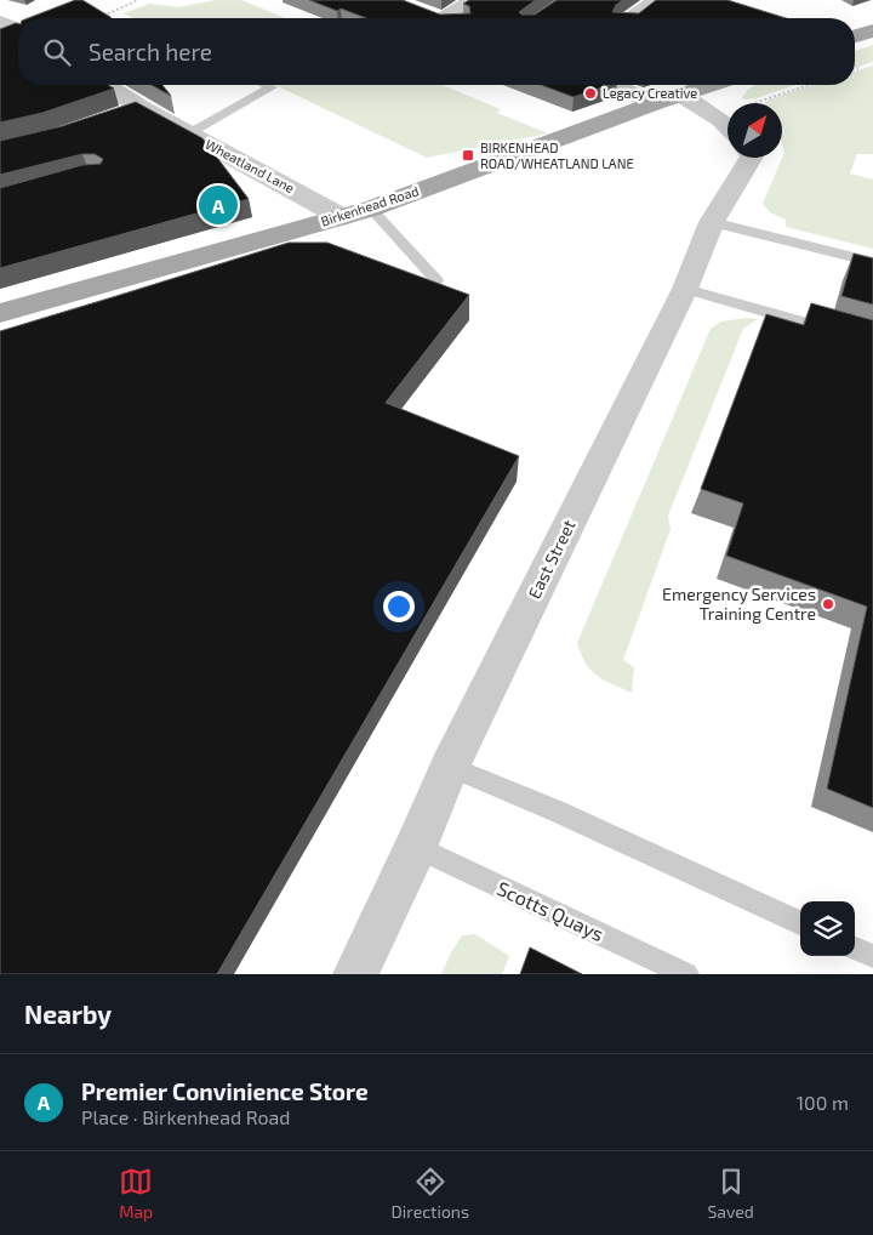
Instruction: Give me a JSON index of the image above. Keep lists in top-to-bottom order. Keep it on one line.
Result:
{"streets":{"main road":["Birkenhead Road"],"street":["Wheatland Lane","East Street"],"lane":["Scotts Quays"]},"crossings":[["Wheatland Lane","Birkenhead Road"],["East Street","Scotts Quays"]],"places":{"other":["Legacy Creative","Emergency Services Training Centre"],"transit":["BIRKENHEAD ROAD/WHEATLAND LANE"]},"north":"top right","page":{"search":"Search here","pins":"A","heading":"Nearby","list":[{"mark":"A","name":"Premier Convinience Store","note":"Place · Birkenhead Road","value":"100 m"}],"nav":["Map","Directions","Saved"]}}
